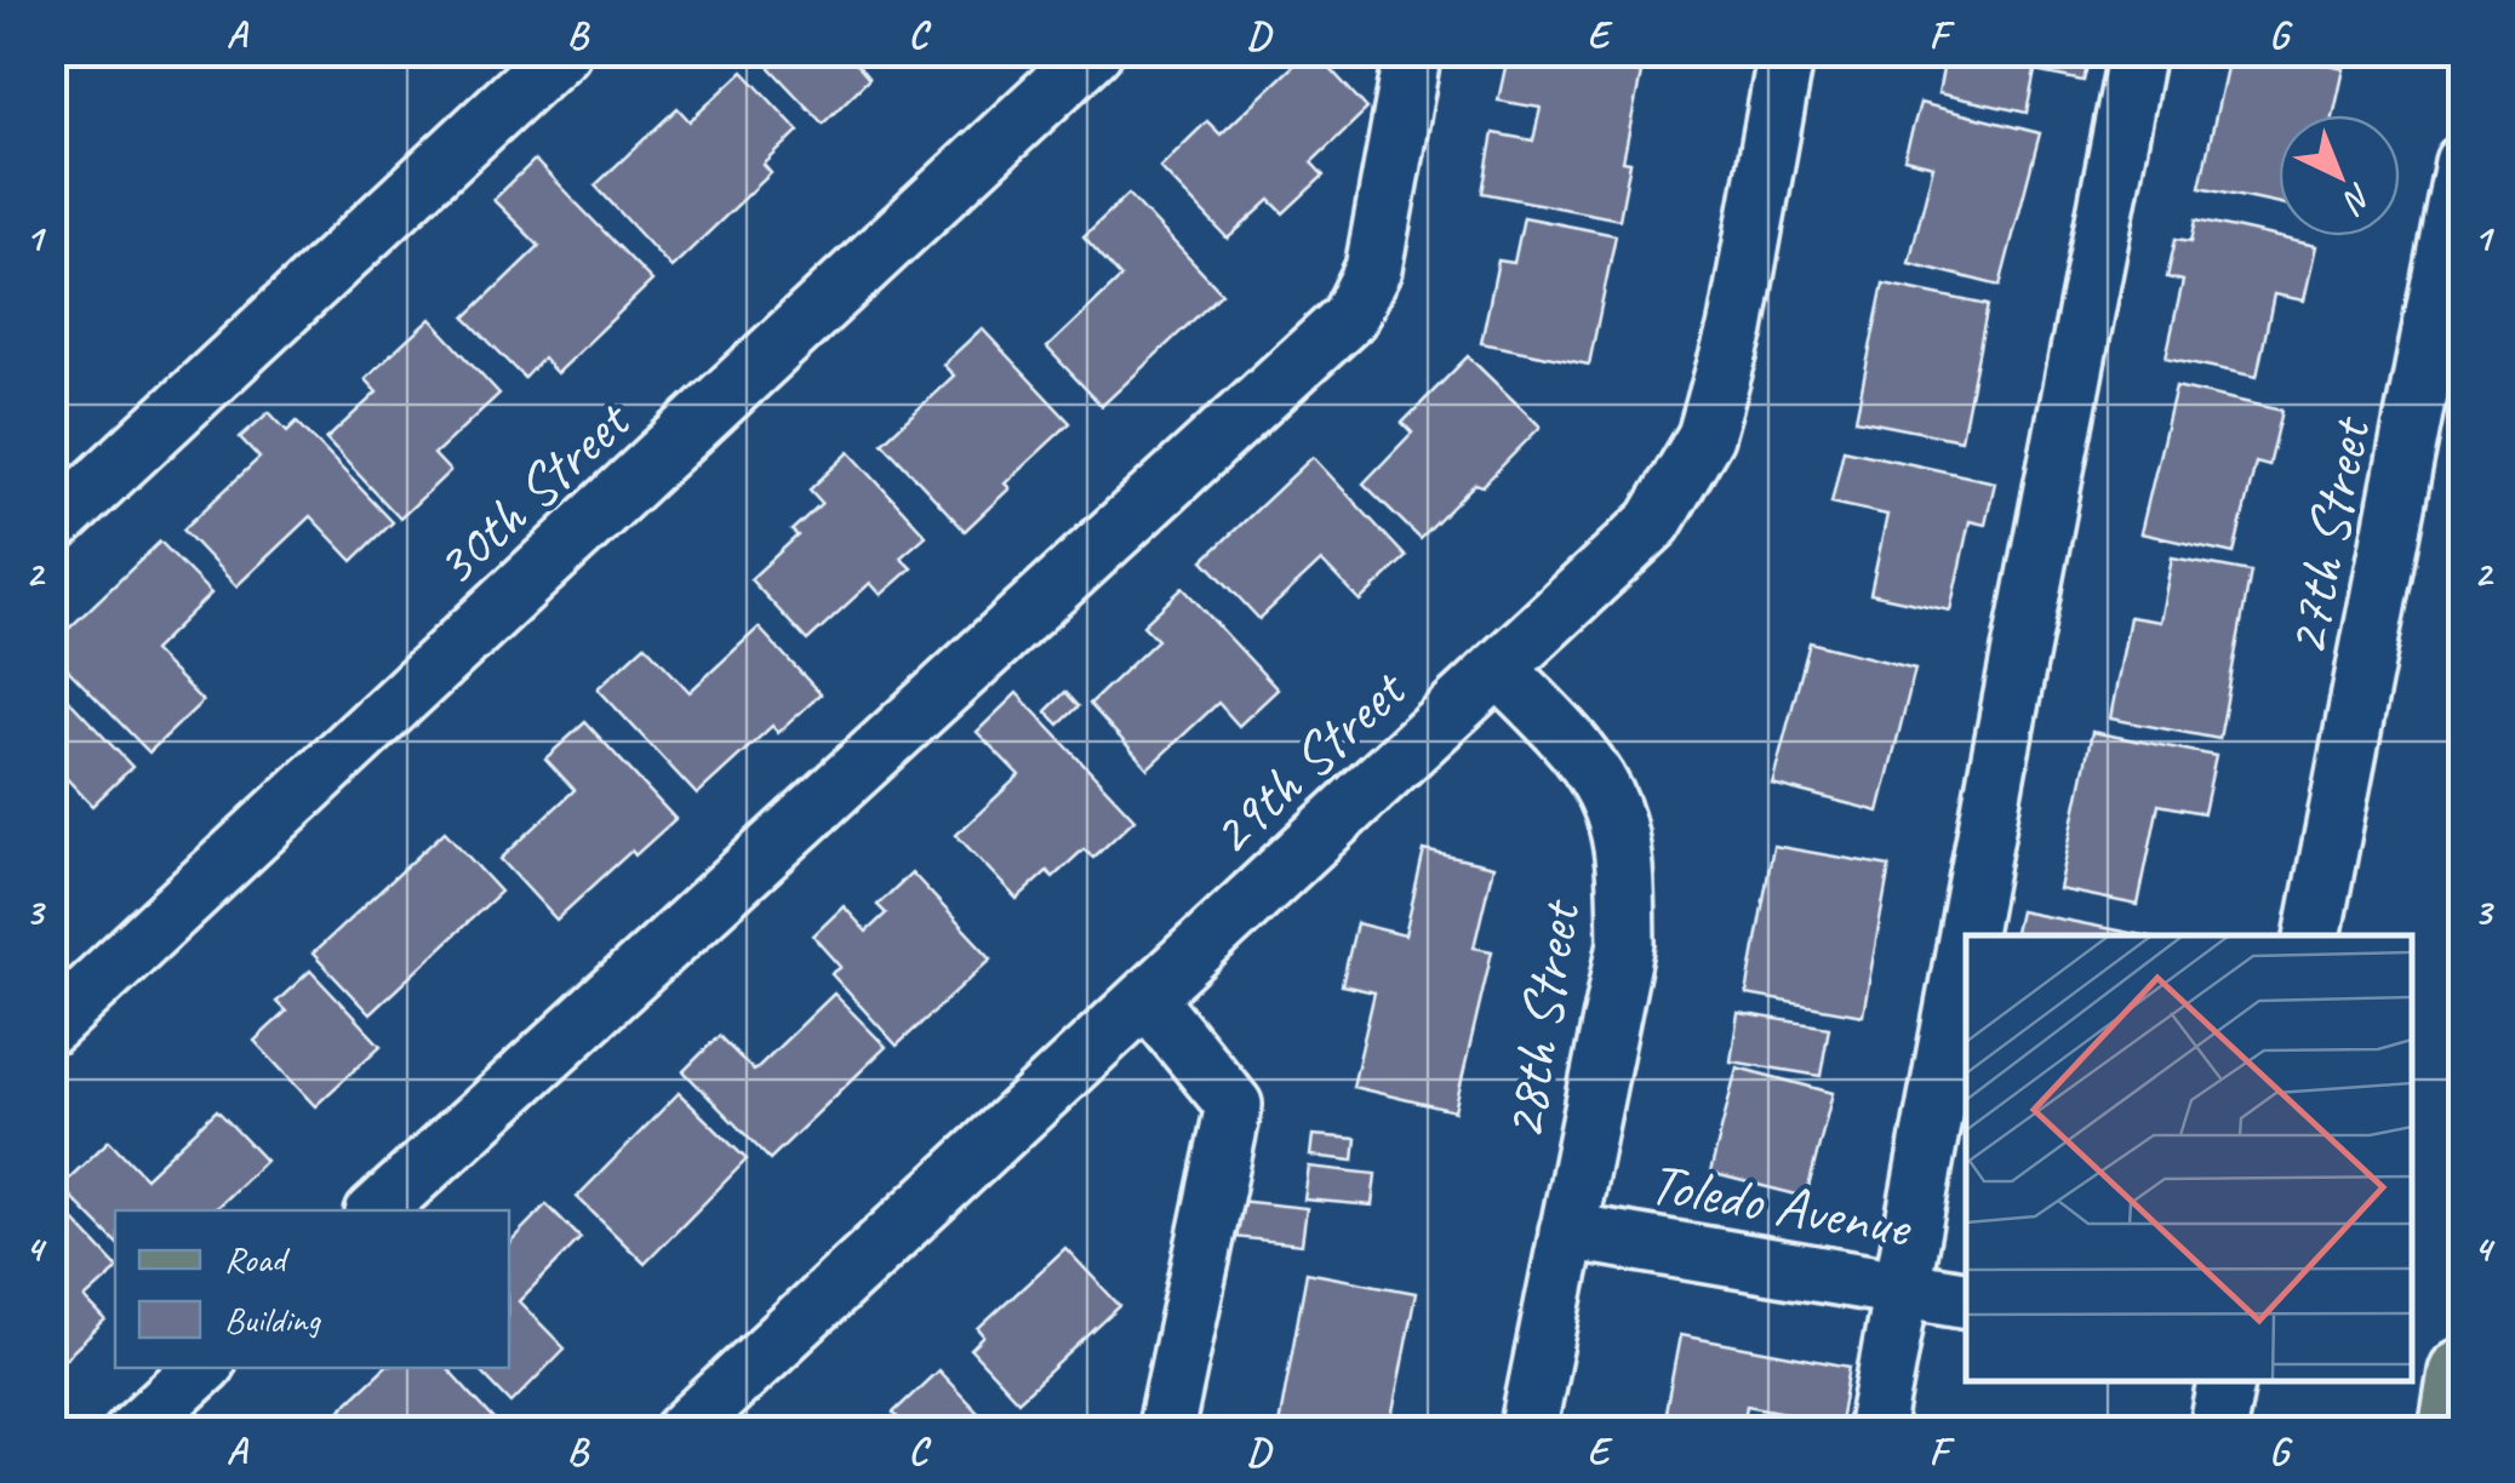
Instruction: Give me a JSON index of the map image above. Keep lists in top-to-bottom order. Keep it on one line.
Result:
{"streets":{"street":["30th Street","27th Street","29th Street","28th Street","Toledo Avenue"]},"crossings":[["29th Street","28th Street"],["28th Street","Toledo Avenue"]],"legend":["Road","Building"],"north":"bottom right","grid":{"columns":["A","B","C","D","E","F","G"],"rows":["1","2","3","4"]}}
